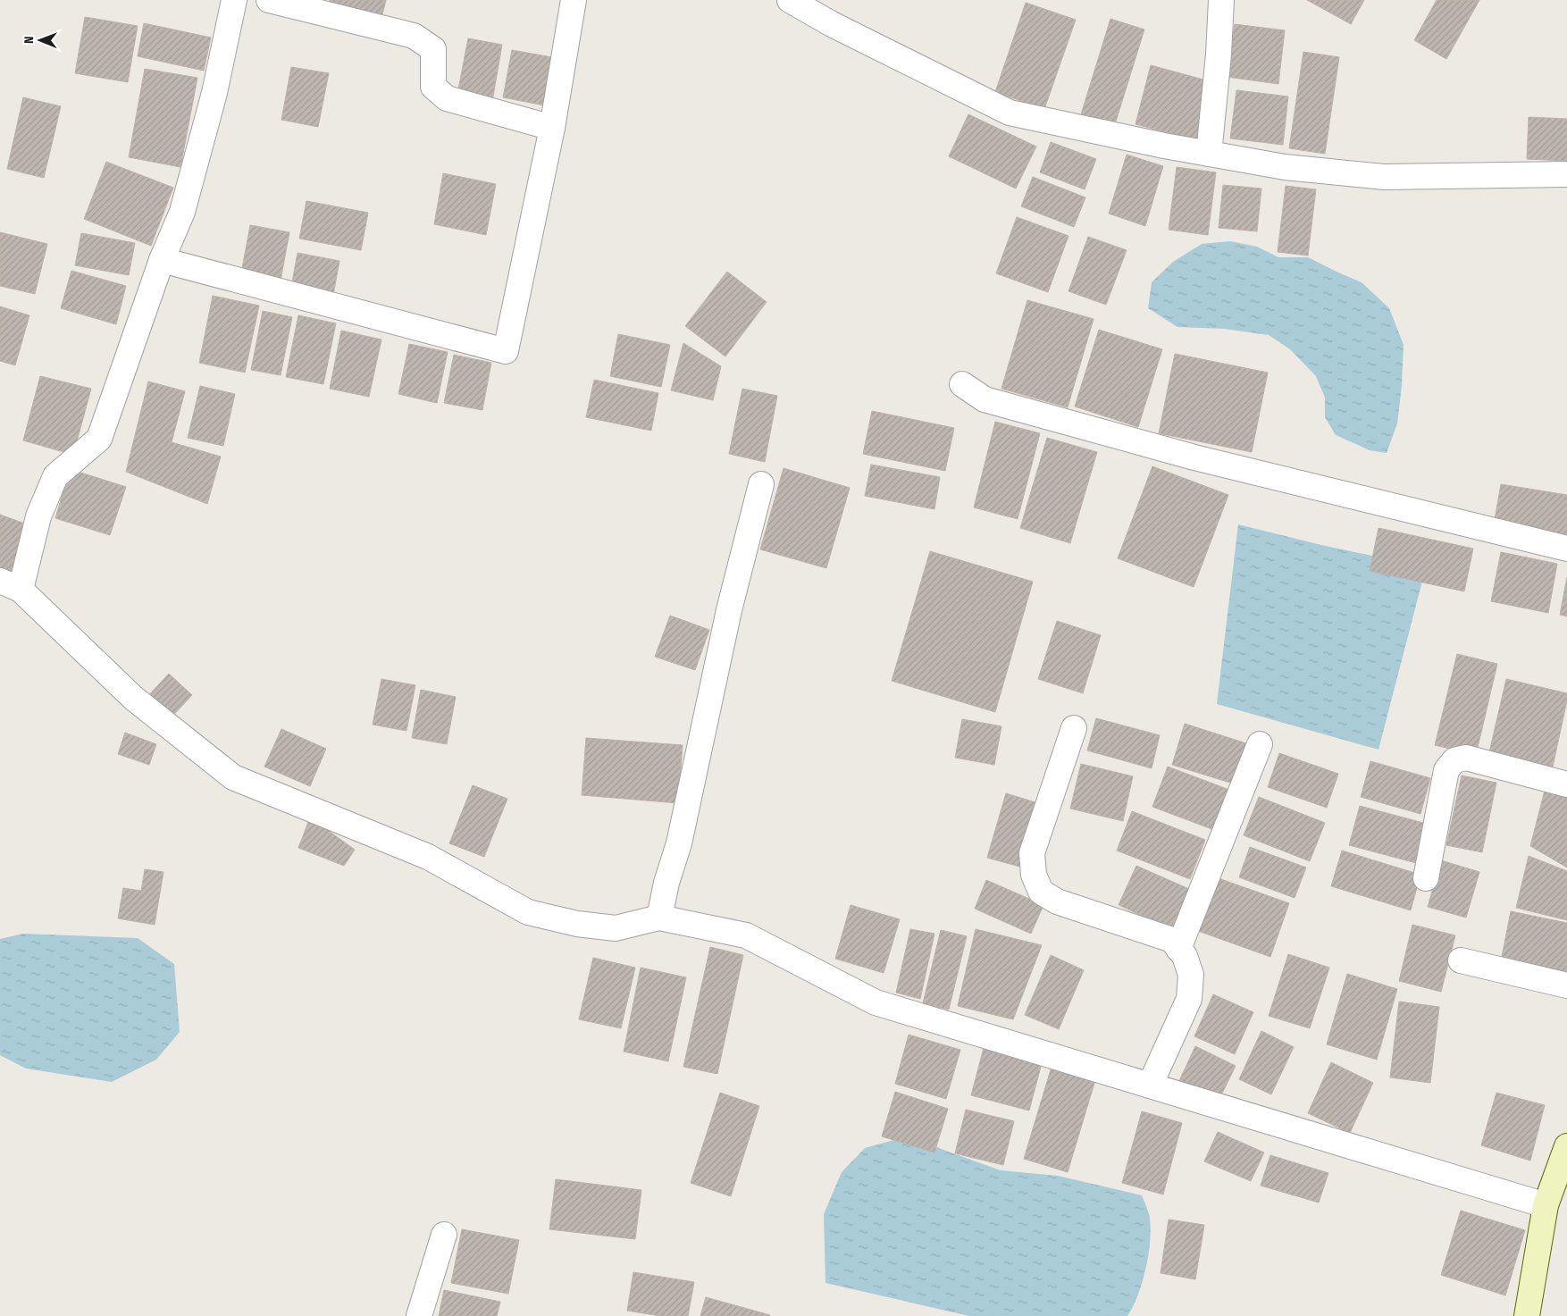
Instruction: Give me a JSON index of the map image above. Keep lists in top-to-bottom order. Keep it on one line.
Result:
{"north":"left"}
